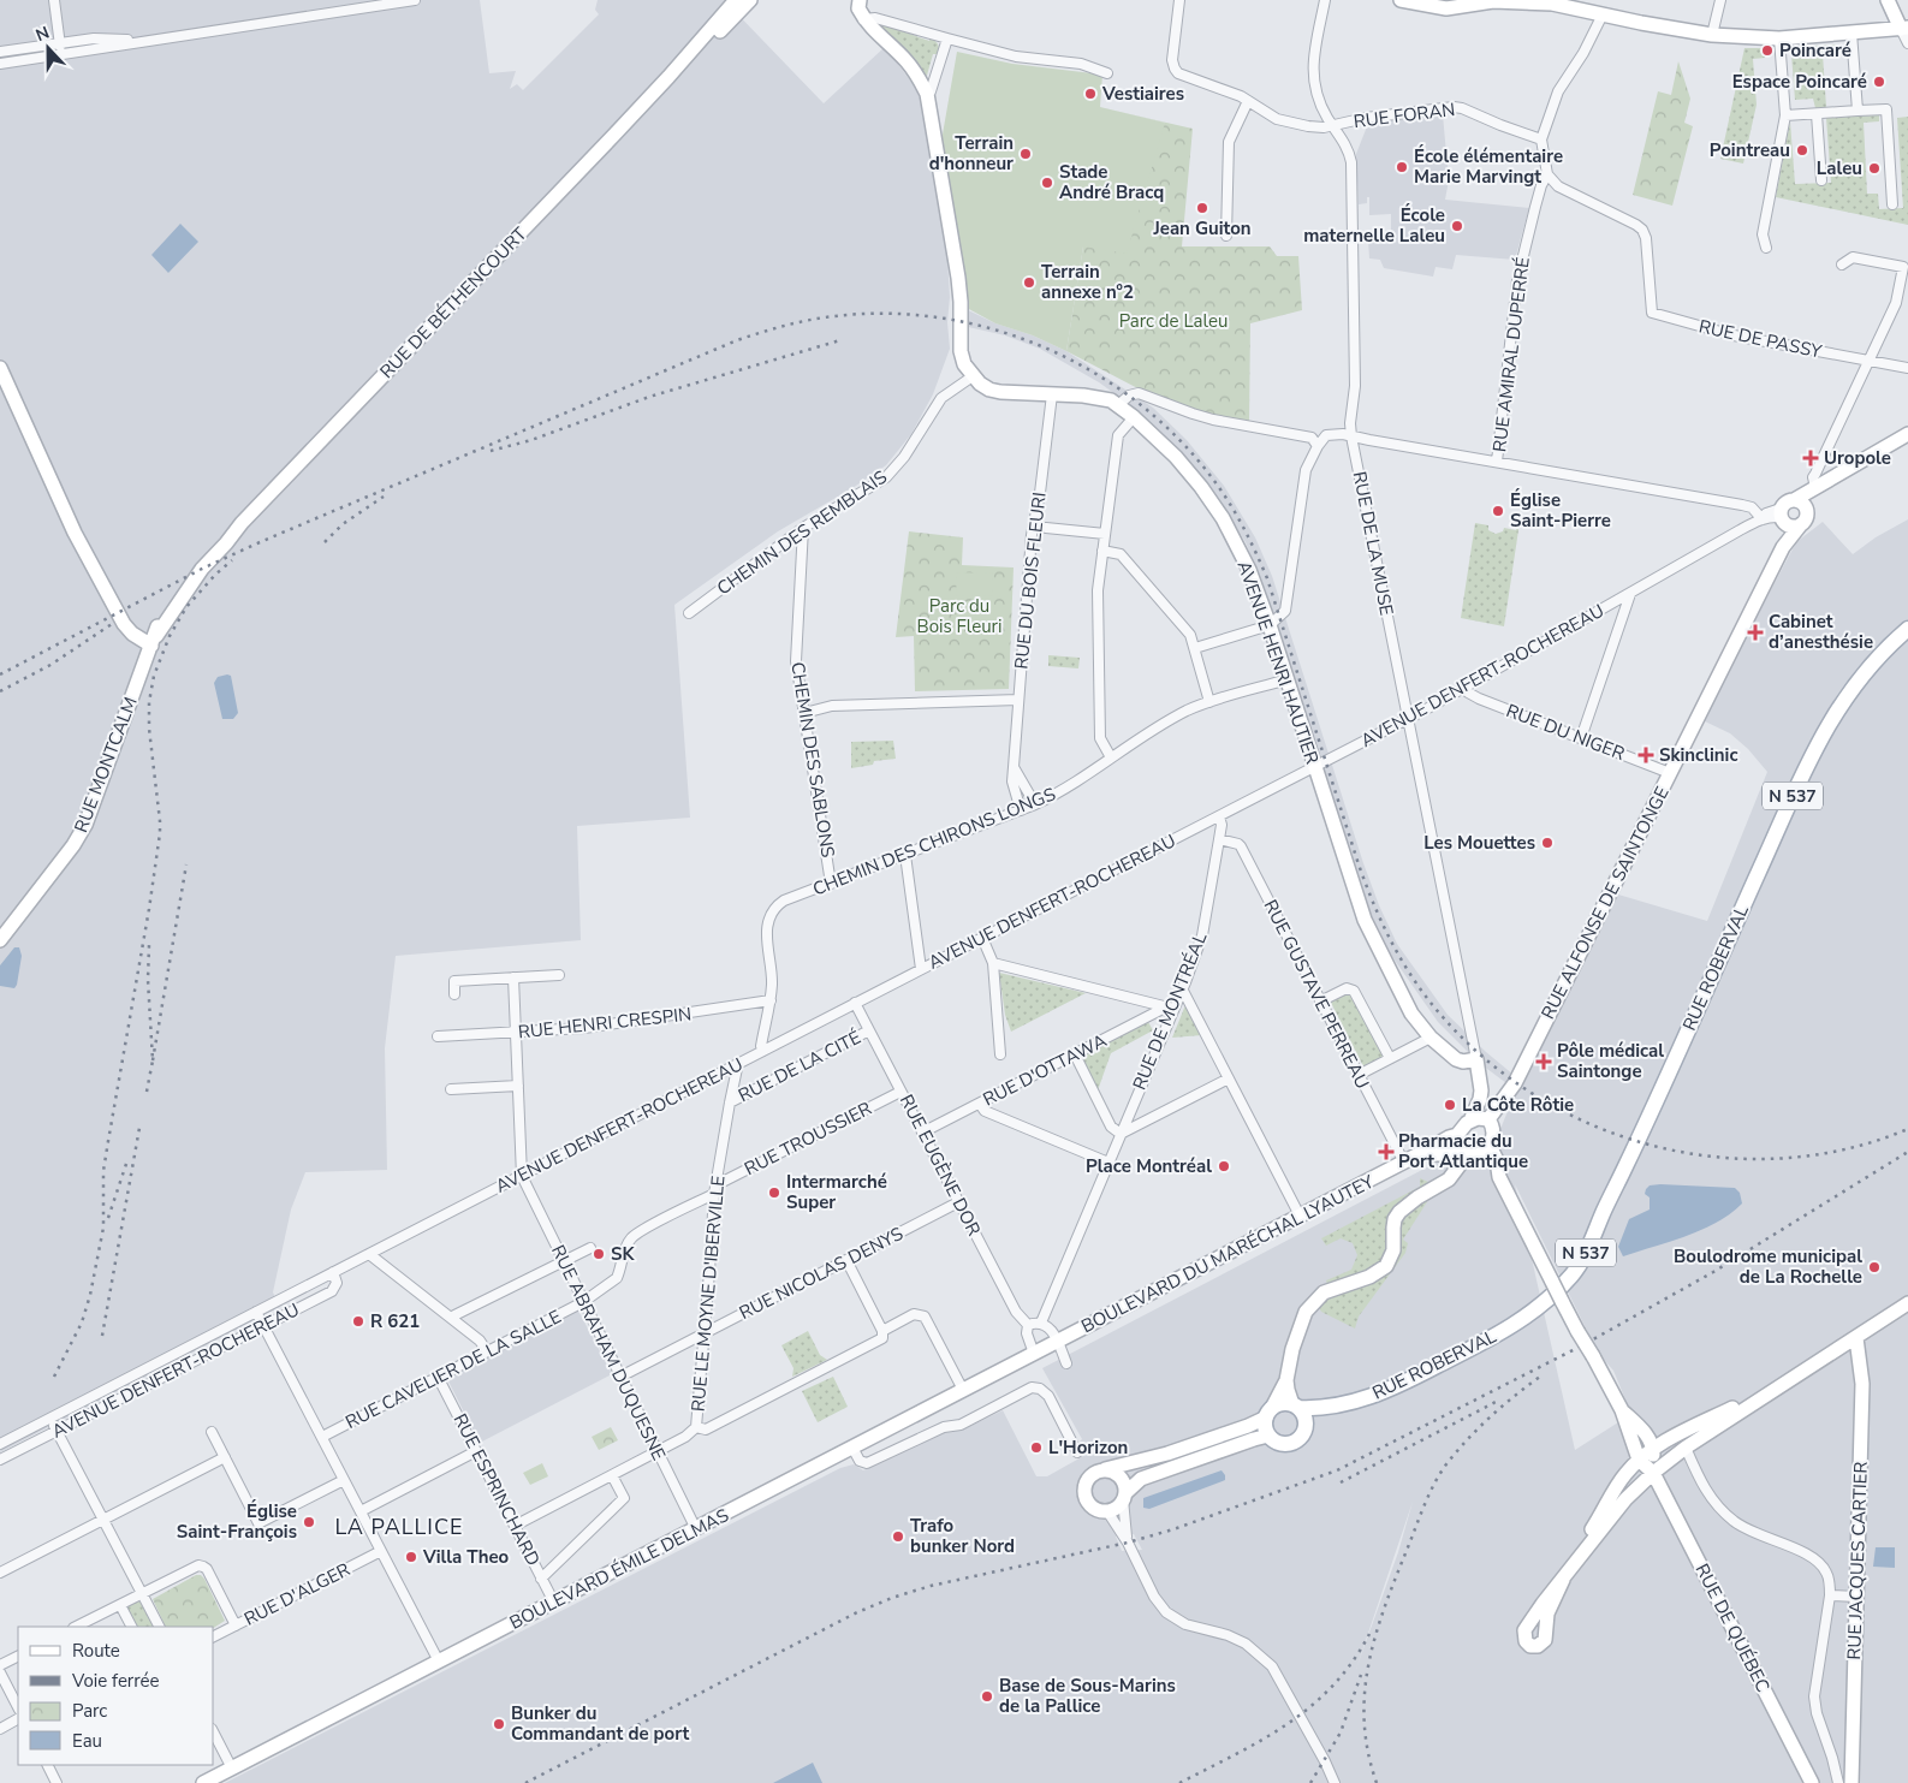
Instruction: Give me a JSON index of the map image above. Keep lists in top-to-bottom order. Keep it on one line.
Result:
{"streets":{"main road":["N 537","RUE ROBERVAL"],"street":["RUE FORAN","RUE DE BÉTHENCOURT","RUE DE PASSY","RUE AMIRAL DUPERRÉ","CHEMIN DES REMBLAIS","RUE DE LA MUSE","RUE DU BOIS FLEURI","AVENUE HENRI HAUTIER","AVENUE DENFERT-ROCHEREAU","RUE DU NIGER","CHEMIN DES SABLONS","RUE MONTCALM","CHEMIN DES CHIRONS LONGS","RUE ALFONSE DE SAINTONGE","RUE GUSTAVE PERREAU","RUE DE MONTRÉAL","RUE HENRI CRESPIN","RUE DE LA CITÉ","RUE D'OTTAWA","RUE TROUSSIER","RUE EUGÈNE DOR","BOULEVARD DU MARÉCHAL LYAUTEY","RUE NICOLAS DENYS","RUE LE MOYNE D'IBERVILLE","RUE ABRAHAM DUQUESNE","RUE CAVELIER DE LA SALLE","RUE ESPRINCHARD","RUE JACQUES CARTIER","BOULEVARD ÉMILE DELMAS","RUE D'ALGER","RUE DE QUÉBEC"]},"crossings":[["RUE FORAN","RUE DE LA MUSE"],["RUE DE BÉTHENCOURT","RUE MONTCALM"],["RUE DE PASSY","RUE AMIRAL DUPERRÉ"],["CHEMIN DES REMBLAIS","AVENUE HENRI HAUTIER"],["CHEMIN DES REMBLAIS","CHEMIN DES SABLONS"],["RUE DE LA MUSE","AVENUE HENRI HAUTIER"],["RUE DE LA MUSE","AVENUE DENFERT-ROCHEREAU"],["RUE DE LA MUSE","RUE ALFONSE DE SAINTONGE"],["RUE DE LA MUSE","BOULEVARD DU MARÉCHAL LYAUTEY"],["RUE DE LA MUSE","RUE DE QUÉBEC"],["RUE DU BOIS FLEURI","AVENUE HENRI HAUTIER"],["RUE DU BOIS FLEURI","CHEMIN DES CHIRONS LONGS"],["AVENUE HENRI HAUTIER","AVENUE DENFERT-ROCHEREAU"],["AVENUE HENRI HAUTIER","CHEMIN DES CHIRONS LONGS"],["AVENUE DENFERT-ROCHEREAU","RUE DU NIGER"],["AVENUE DENFERT-ROCHEREAU","CHEMIN DES CHIRONS LONGS"],["AVENUE DENFERT-ROCHEREAU","RUE ALFONSE DE SAINTONGE"],["AVENUE DENFERT-ROCHEREAU","RUE DE MONTRÉAL"],["AVENUE DENFERT-ROCHEREAU","RUE EUGÈNE DOR"],["AVENUE DENFERT-ROCHEREAU","RUE LE MOYNE D'IBERVILLE"],["AVENUE DENFERT-ROCHEREAU","RUE ABRAHAM DUQUESNE"],["RUE DU NIGER","RUE ALFONSE DE SAINTONGE"],["CHEMIN DES SABLONS","CHEMIN DES CHIRONS LONGS"],["CHEMIN DES CHIRONS LONGS","RUE HENRI CRESPIN"],["RUE ALFONSE DE SAINTONGE","BOULEVARD DU MARÉCHAL LYAUTEY"],["RUE ALFONSE DE SAINTONGE","RUE DE QUÉBEC"],["RUE GUSTAVE PERREAU","RUE DE MONTRÉAL"],["RUE GUSTAVE PERREAU","BOULEVARD DU MARÉCHAL LYAUTEY"],["RUE DE MONTRÉAL","RUE D'OTTAWA"],["RUE DE LA CITÉ","RUE EUGÈNE DOR"],["RUE DE LA CITÉ","RUE LE MOYNE D'IBERVILLE"],["RUE D'OTTAWA","RUE EUGÈNE DOR"],["RUE TROUSSIER","RUE EUGÈNE DOR"],["RUE TROUSSIER","RUE LE MOYNE D'IBERVILLE"],["RUE TROUSSIER","RUE ABRAHAM DUQUESNE"],["RUE TROUSSIER","RUE CAVELIER DE LA SALLE"],["RUE EUGÈNE DOR","RUE NICOLAS DENYS"],["BOULEVARD DU MARÉCHAL LYAUTEY","BOULEVARD ÉMILE DELMAS"],["BOULEVARD DU MARÉCHAL LYAUTEY","RUE DE QUÉBEC"],["RUE NICOLAS DENYS","RUE LE MOYNE D'IBERVILLE"],["RUE NICOLAS DENYS","RUE ABRAHAM DUQUESNE"],["RUE LE MOYNE D'IBERVILLE","RUE ABRAHAM DUQUESNE"],["RUE LE MOYNE D'IBERVILLE","RUE ESPRINCHARD"],["RUE ABRAHAM DUQUESNE","RUE CAVELIER DE LA SALLE"],["RUE ABRAHAM DUQUESNE","BOULEVARD ÉMILE DELMAS"],["RUE CAVELIER DE LA SALLE","RUE ESPRINCHARD"],["RUE ESPRINCHARD","BOULEVARD ÉMILE DELMAS"]],"districts":["LA PALLICE"],"parks":["Parc de Laleu","Parc du Bois Fleuri"],"places":{"other":["Poincaré","Espace Poincaré","Vestiaires","Pointreau","Terrain d'honneur","École élémentaire Marie Marvingt","Laleu","Stade André Bracq","Jean Guiton","École maternelle Laleu","Terrain annexe n°2","Église Saint-Pierre","Les Mouettes","La Côte Rôtie","Place Montréal","Intermarché Super","SK","Boulodrome municipal de La Rochelle","R 621","L'Horizon","Église Saint-François","Trafo bunker Nord","Villa Theo","Base de Sous-Marins de la Pallice","Bunker du Commandant de port"],"health":["Uropole","Cabinet d’anesthésie","Skinclinic","Pôle médical Saintonge","Pharmacie du Port Atlantique"]},"legend":["Route","Voie ferrée","Parc","Eau"],"north":"top"}
